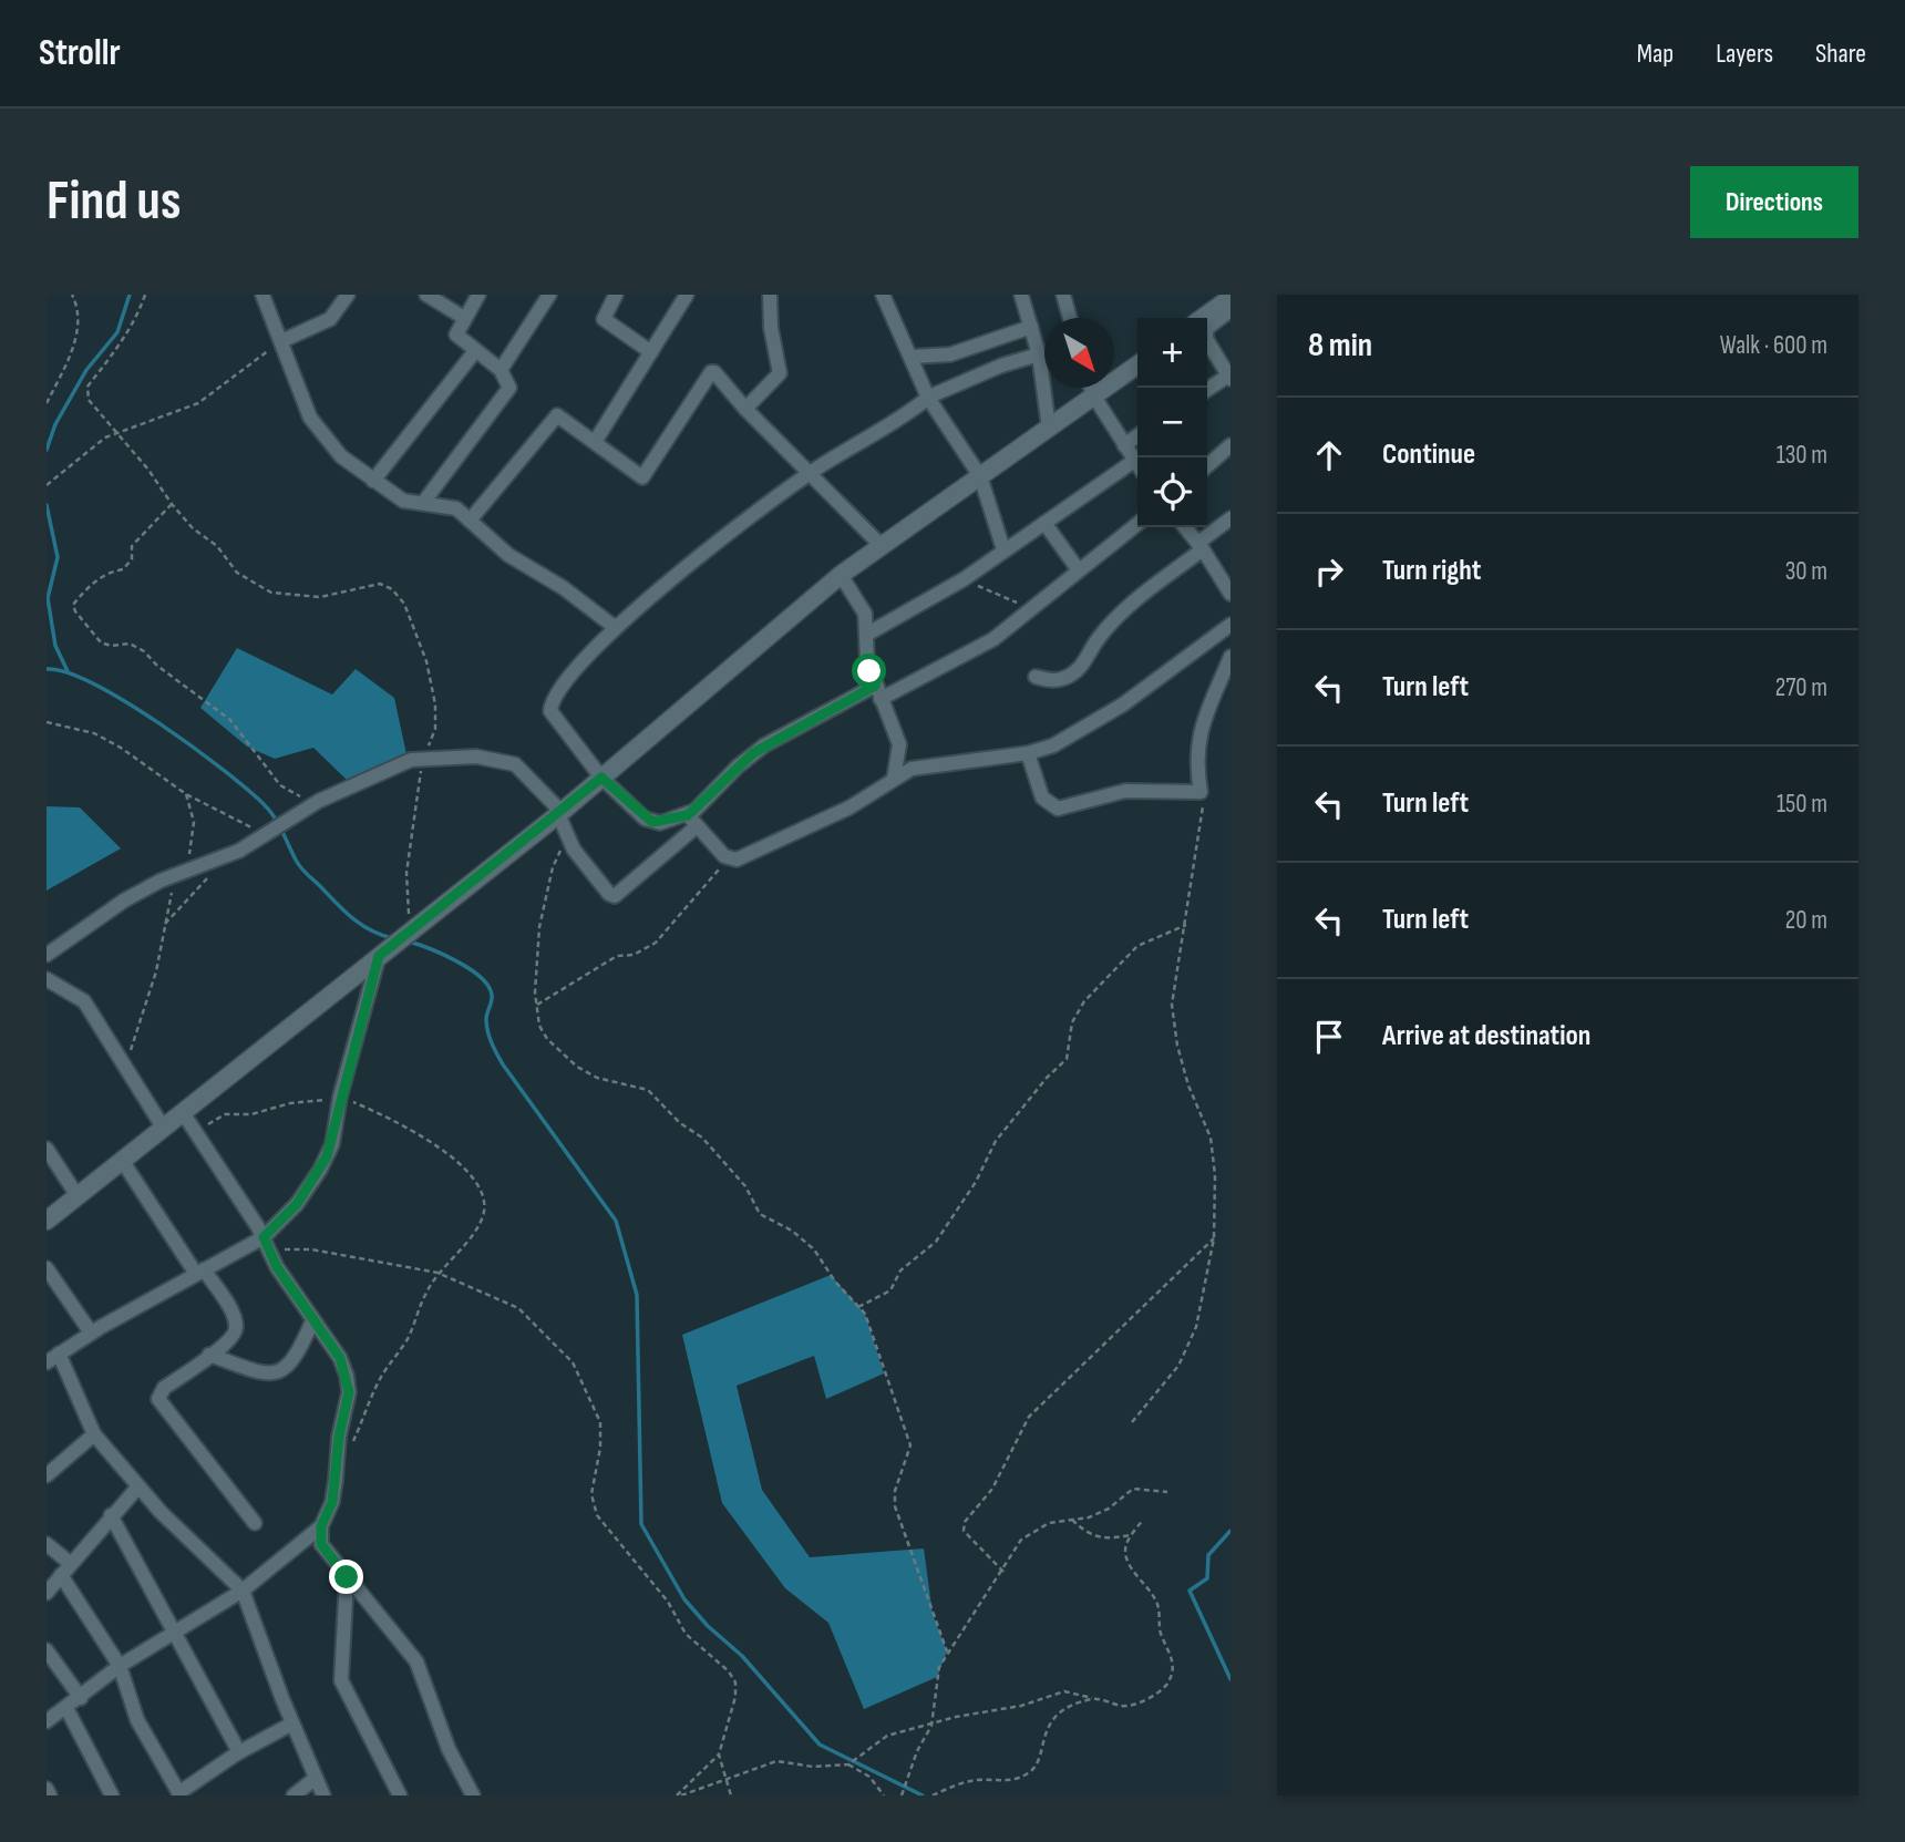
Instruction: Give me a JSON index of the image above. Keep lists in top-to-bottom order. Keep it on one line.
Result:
{"north":"bottom right","page":{"header":"Strollr","nav":["Map","Layers","Share"],"buttons":"Directions","title":"Find us","heading":["8 min","Walk · 600 m"],"map_buttons":["+","−"],"list":[["Continue","130 m"],["Turn right","30 m"],["Turn left","270 m"],["Turn left","150 m"],["Turn left","20 m"],"Arrive at destination"]}}
